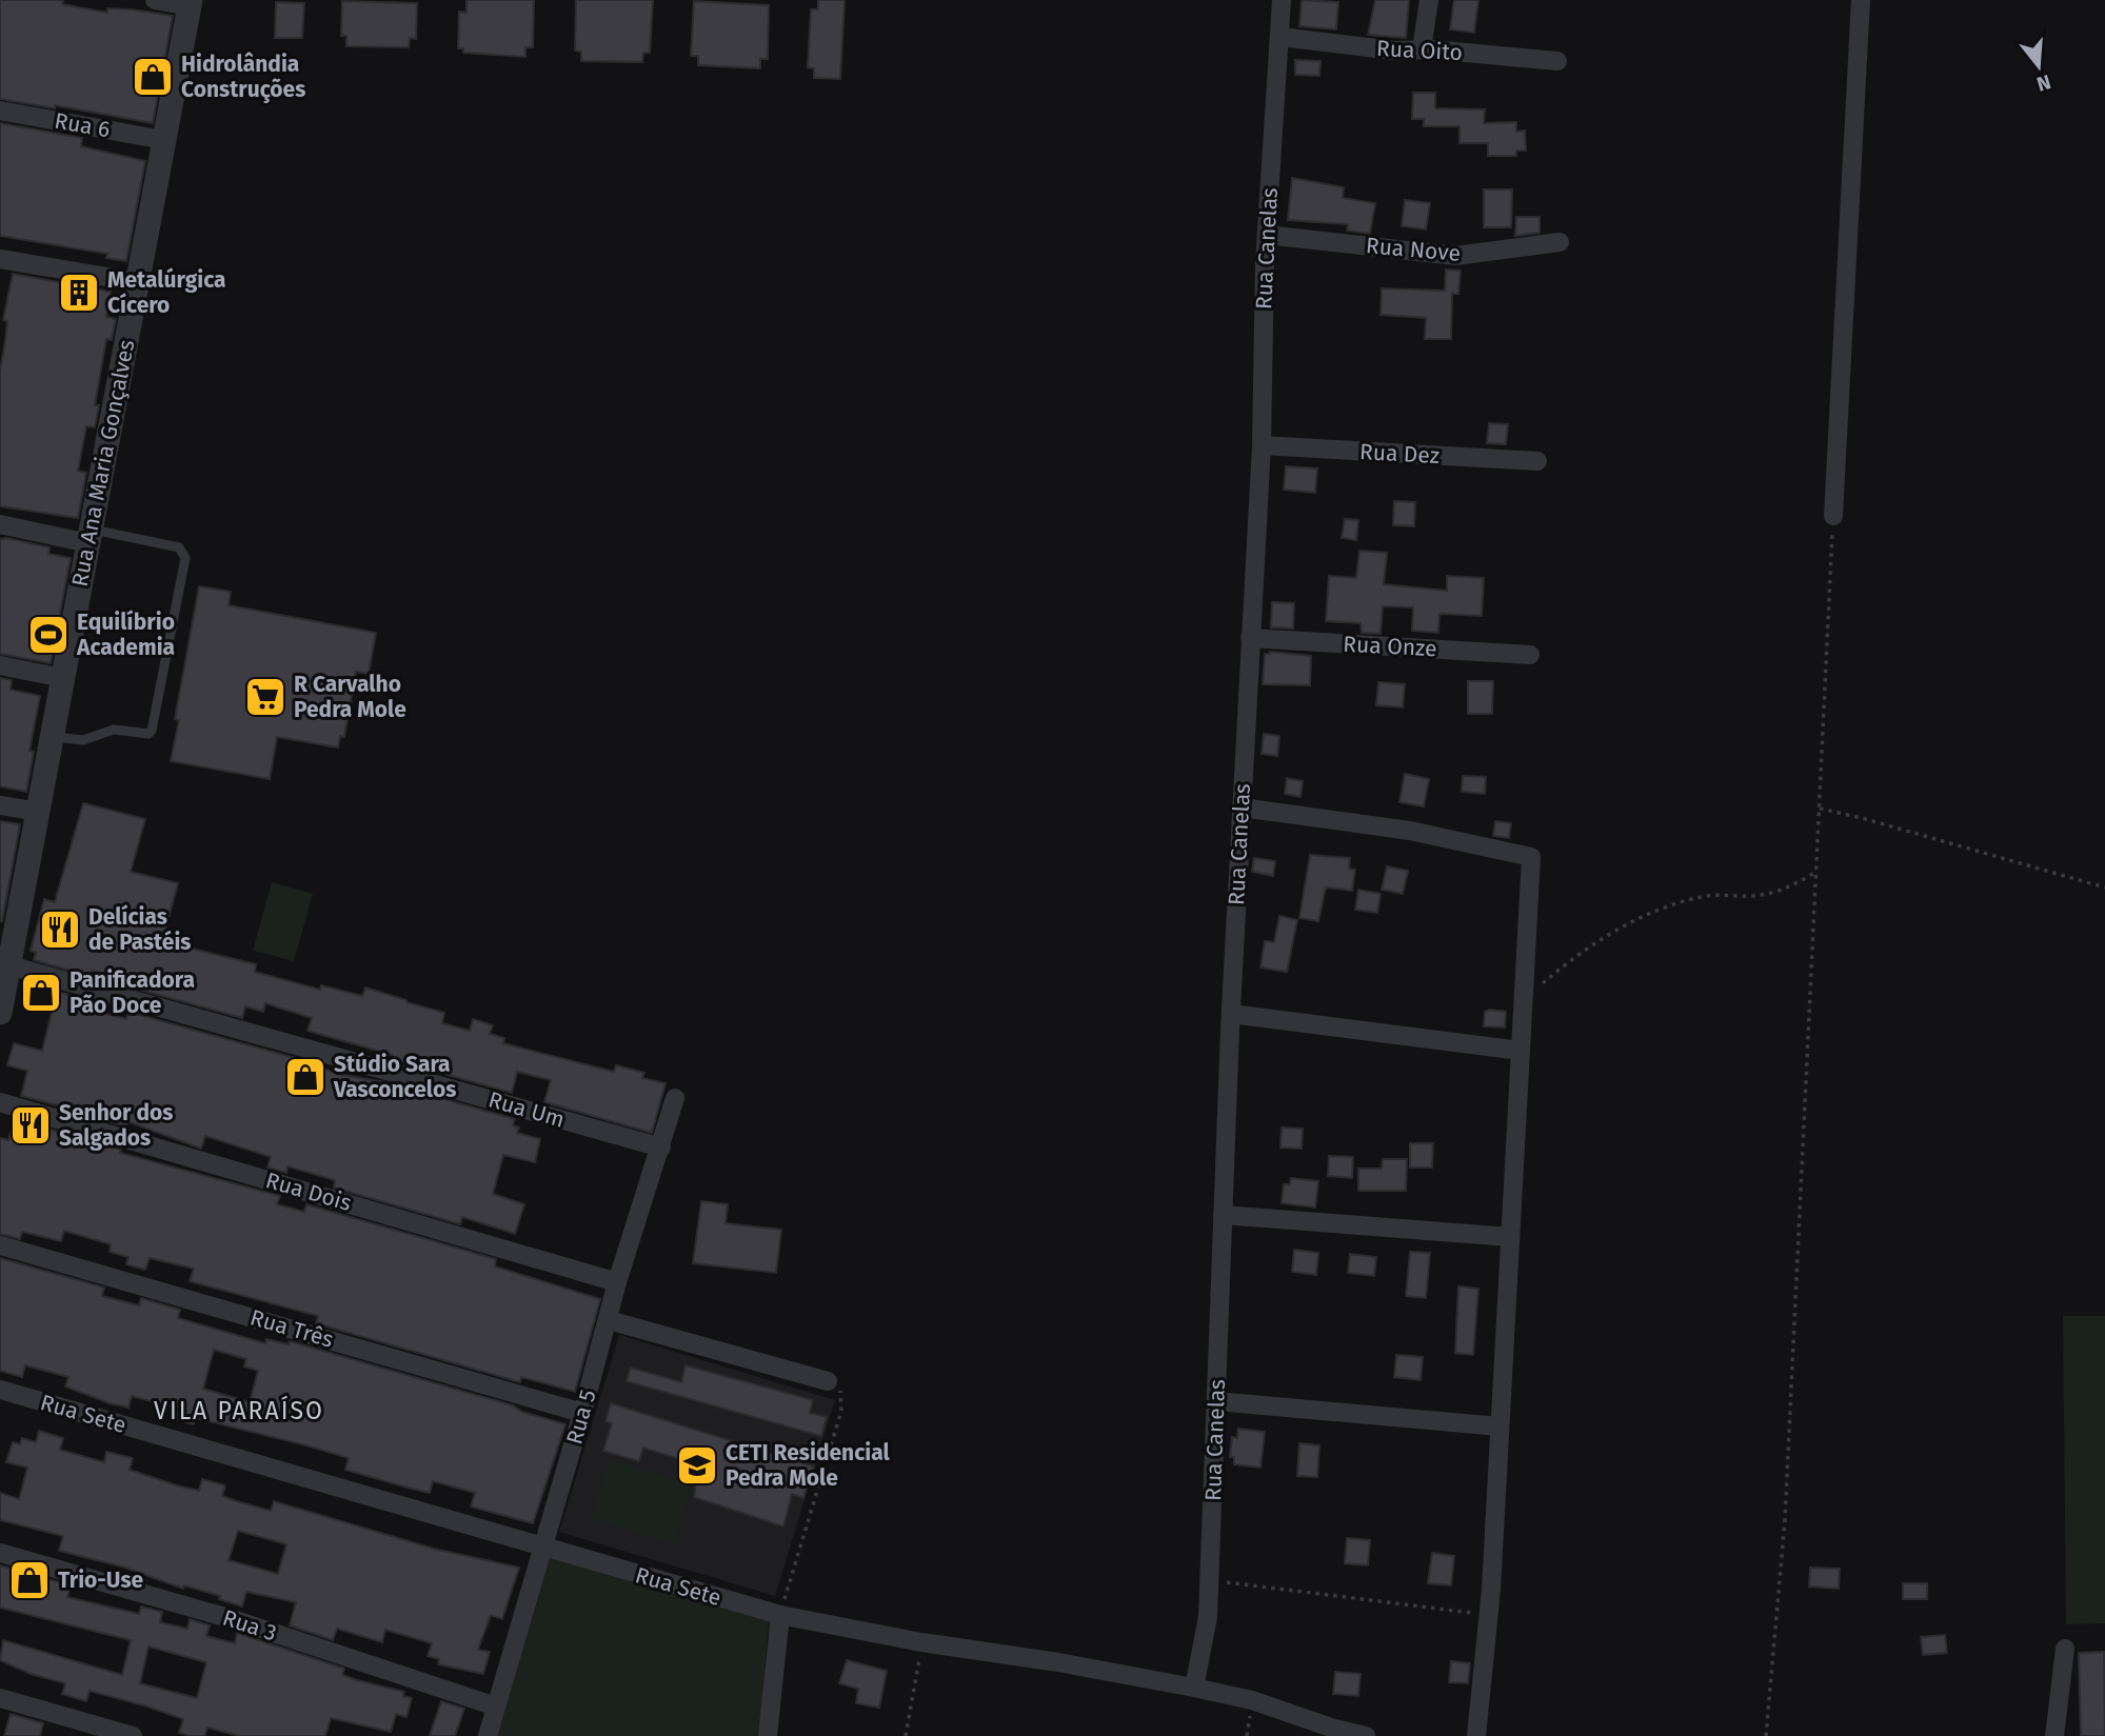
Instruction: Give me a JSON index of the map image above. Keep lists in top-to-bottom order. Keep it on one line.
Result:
{"streets":{"street":["Rua Oito","Rua 6","Rua Canelas","Rua Nove","Rua Dez","Rua Ana Maria Gonçalves","Rua Onze","Rua Um","Rua Dois","Rua Três","Rua Sete","Rua 5","Rua 3"]},"crossings":[["Rua Oito","Rua Canelas"],["Rua 6","Rua Ana Maria Gonçalves"],["Rua Canelas","Rua Nove"],["Rua Canelas","Rua Dez"],["Rua Canelas","Rua Onze"],["Rua Canelas","Rua Sete"],["Rua Ana Maria Gonçalves","Rua Um"],["Rua Um","Rua 5"],["Rua Dois","Rua 5"],["Rua Três","Rua 5"],["Rua Sete","Rua 5"],["Rua 5","Rua 3"]],"districts":["VILA PARAÍSO"],"places":{"shop":["Hidrolândia Construções","Panificadora Pão Doce","Stúdio Sara Vasconcelos","Trio-Use"],"building":["Metalúrgica Cícero"],"sports":["Equilíbrio Academia"],"supermarket":["R Carvalho Pedra Mole"],"restaurant":["Delícias de Pastéis","Senhor dos Salgados"],"school or university":["CETI Residencial Pedra Mole"]},"north":"bottom"}
